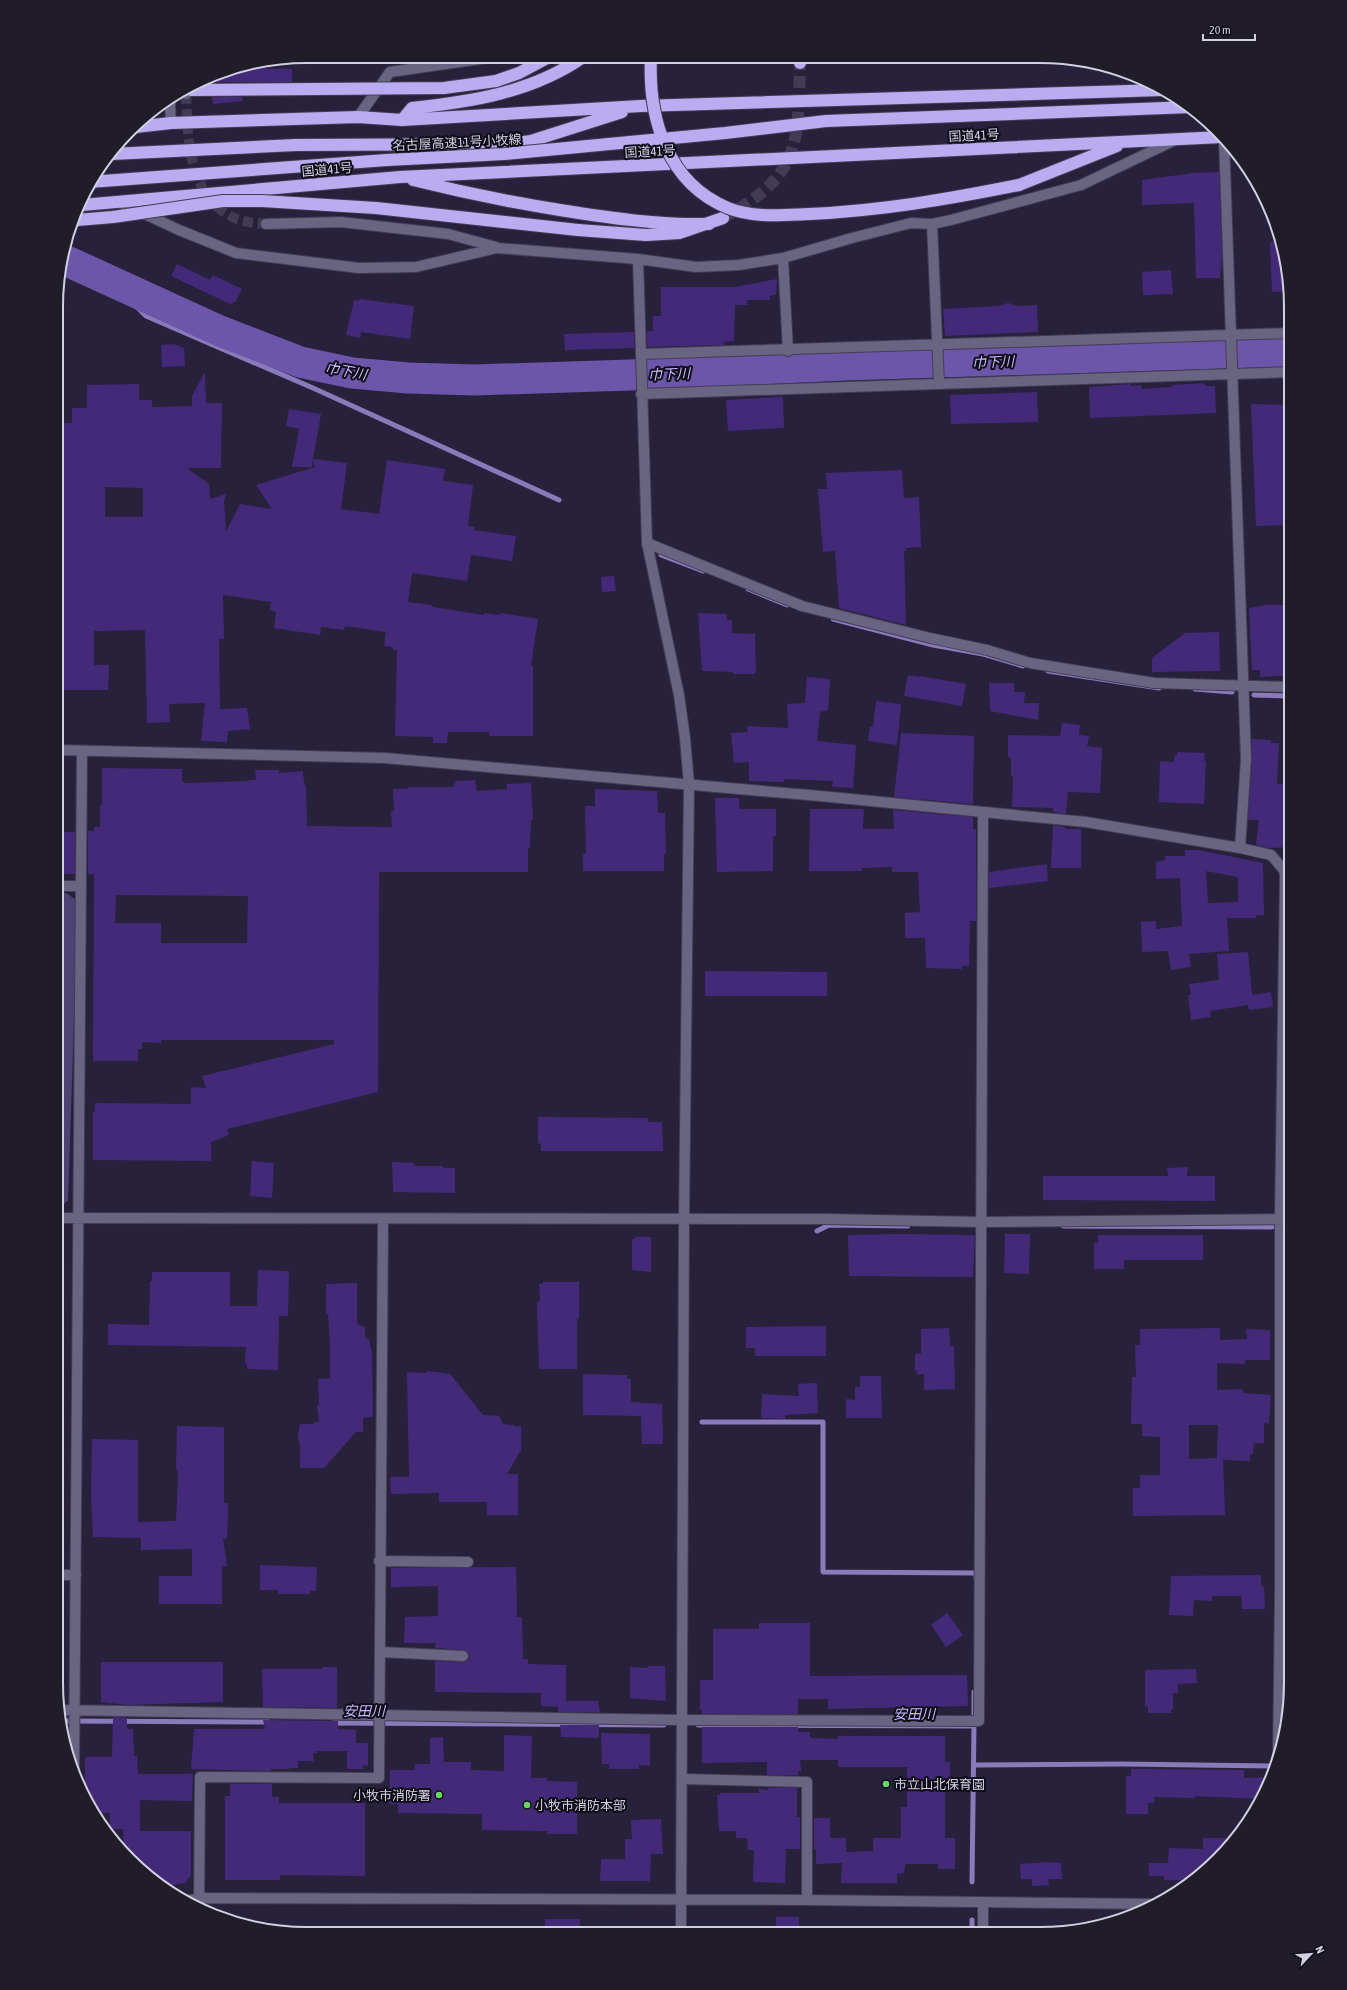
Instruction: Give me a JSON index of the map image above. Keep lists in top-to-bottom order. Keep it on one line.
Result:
{"streets":{"highway":["国道41号","名古屋高速11号小牧線"]},"water":["巾下川","安田川"],"places":["市立山北保育園","小牧市消防署","小牧市消防本部"],"scale_bar":"20 m","north":"top right"}
